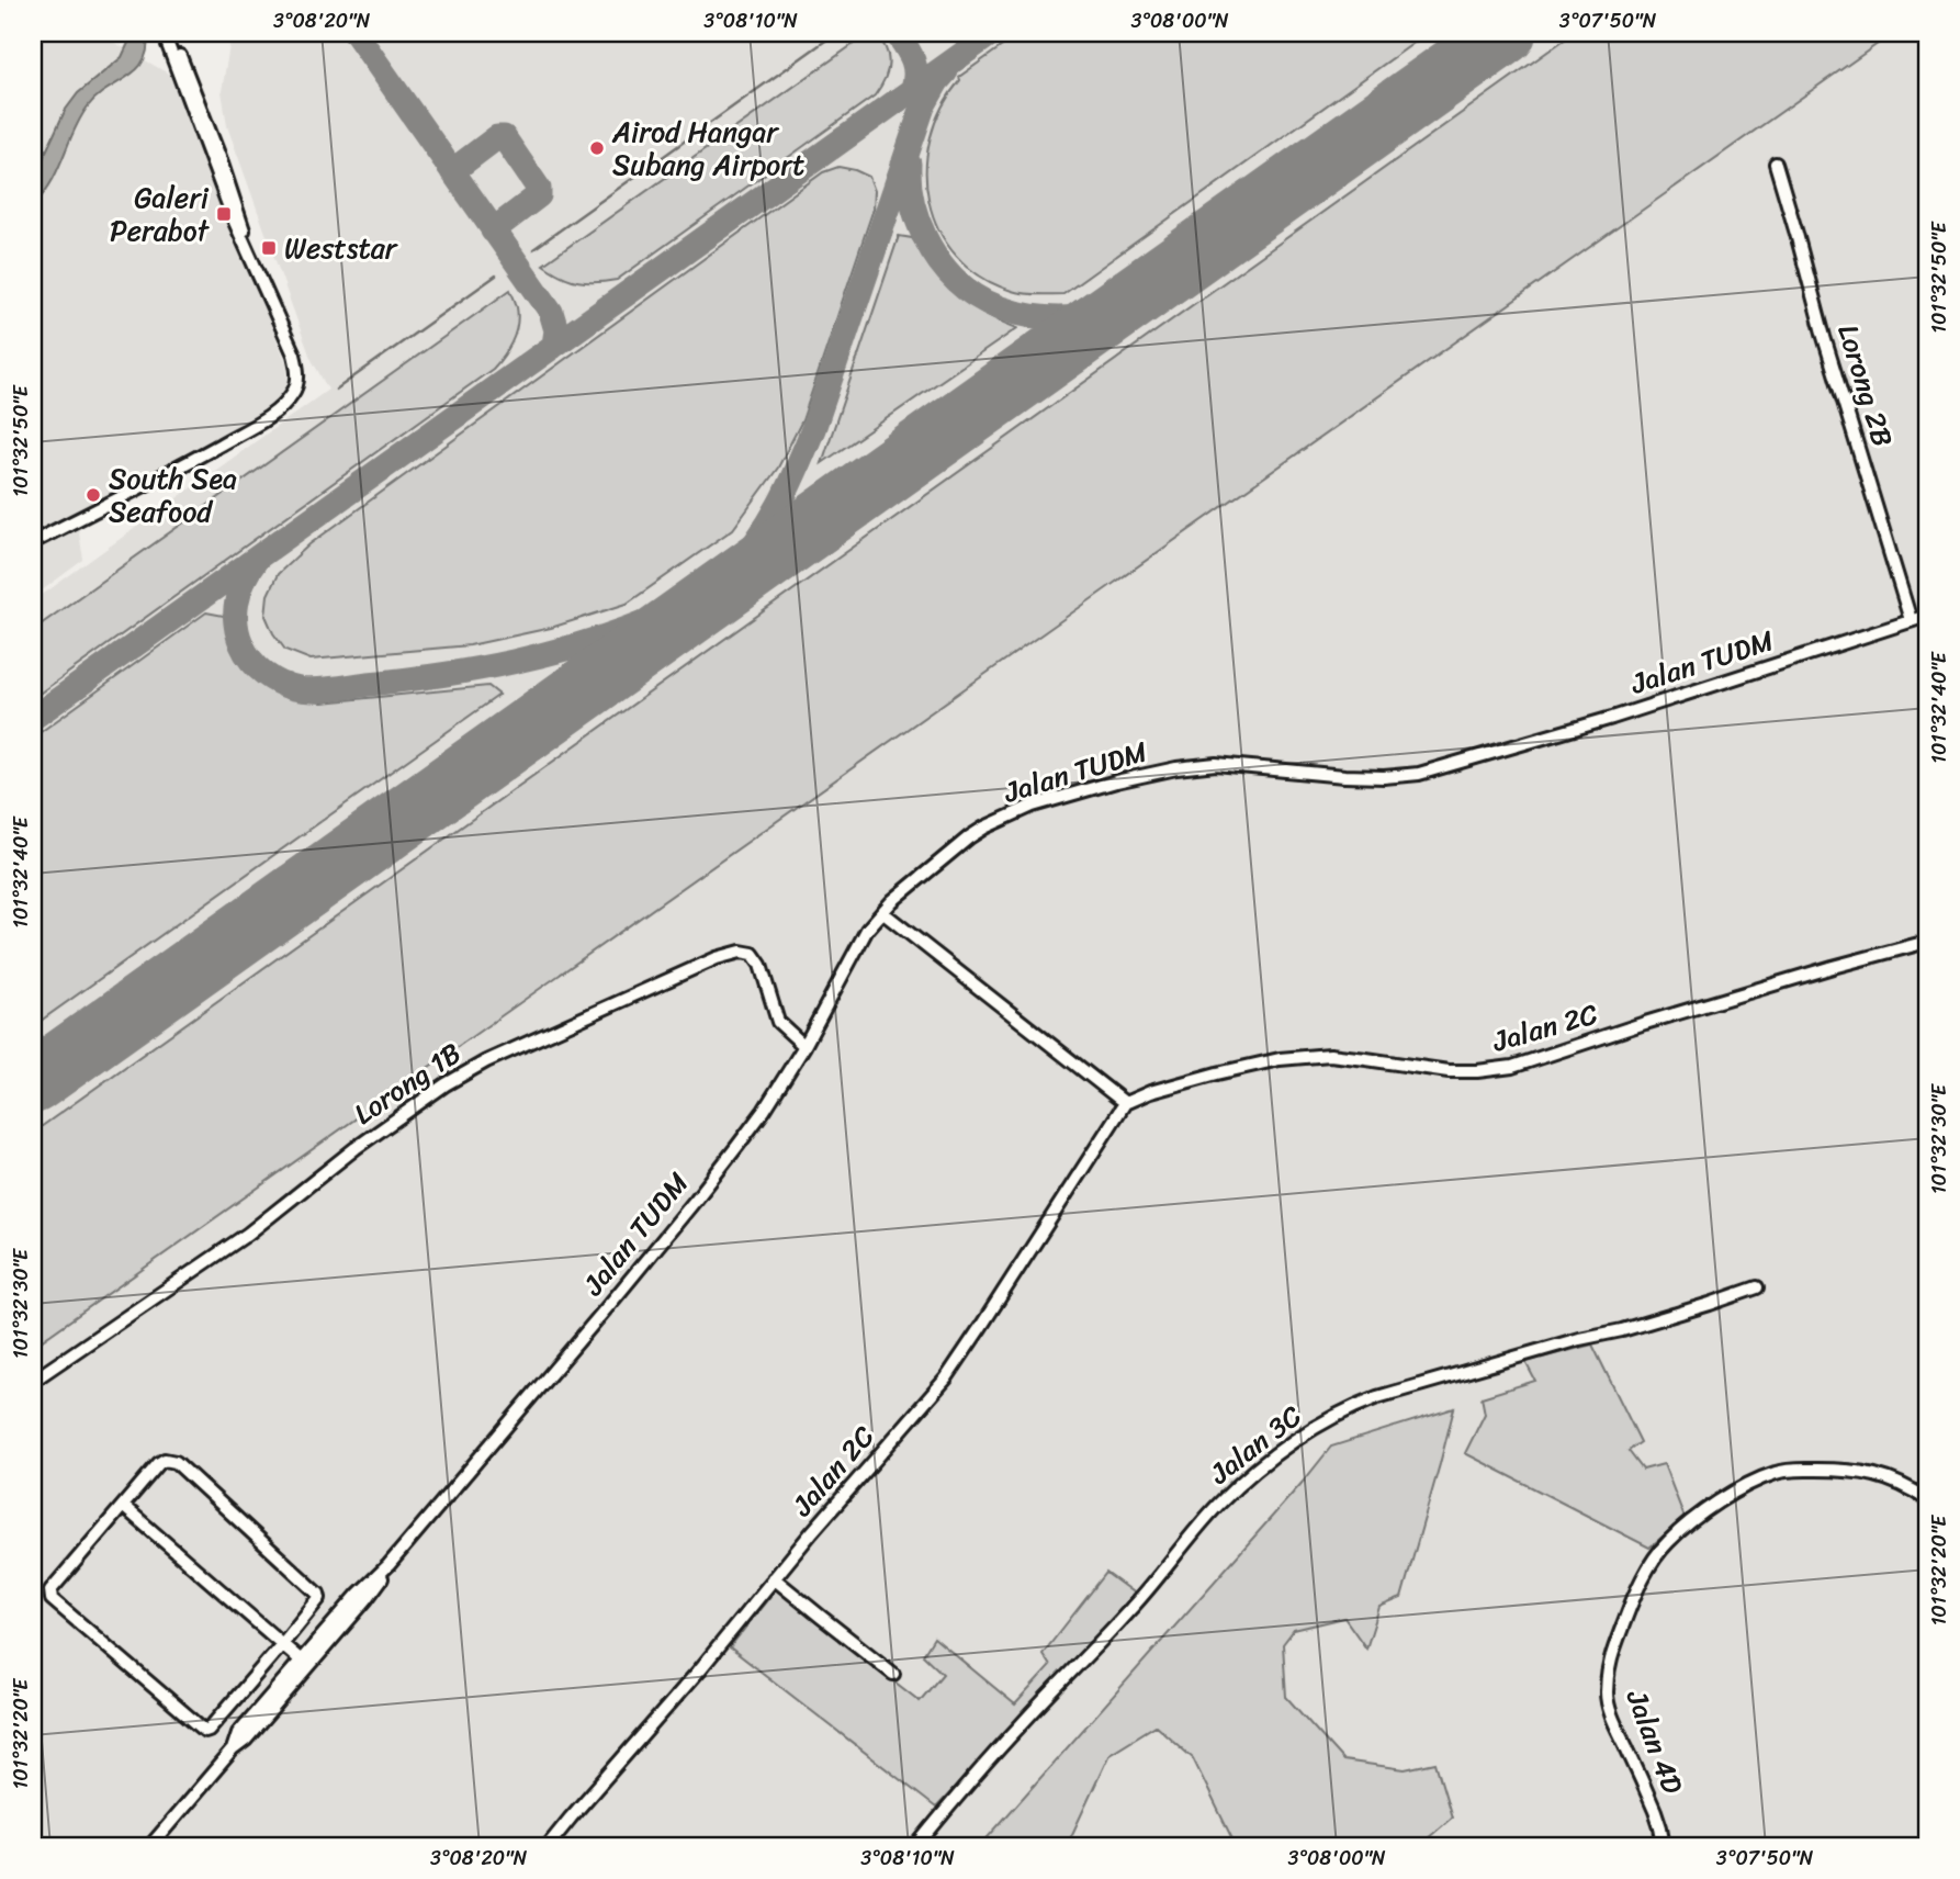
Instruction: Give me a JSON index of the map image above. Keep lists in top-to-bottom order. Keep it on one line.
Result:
{"streets":{"street":["Lorong 2B","Jalan TUDM","Jalan 2C","Lorong 1B","Jalan 3C","Jalan 4D"]},"crossings":[["Lorong 2B","Jalan TUDM"],["Jalan TUDM","Lorong 1B"]],"places":{"other":["Airod Hangar Subang Airport","South Sea Seafood"],"transit":["Galeri Perabot","Weststar"]},"coordinates":["3°08'20\"N","3°08'10\"N","3°08'00\"N","3°07'50\"N","101°32'50\"E","101°32'40\"E","101°32'30\"E","101°32'20\"E"]}
